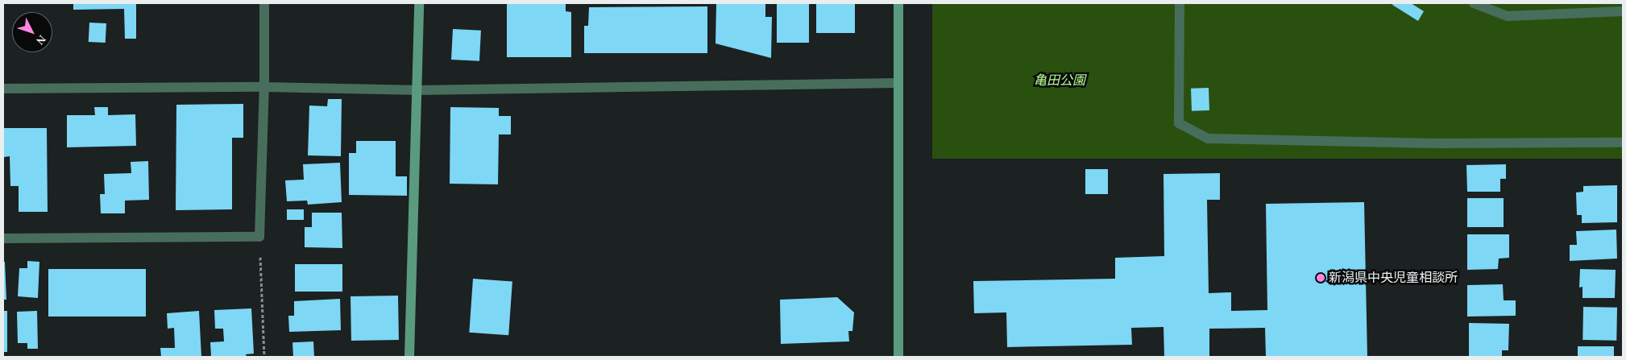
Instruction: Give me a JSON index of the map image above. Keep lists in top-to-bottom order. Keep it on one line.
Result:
{"parks":["亀田公園"],"places":["新潟県中央児童相談所"],"north":"bottom right"}
